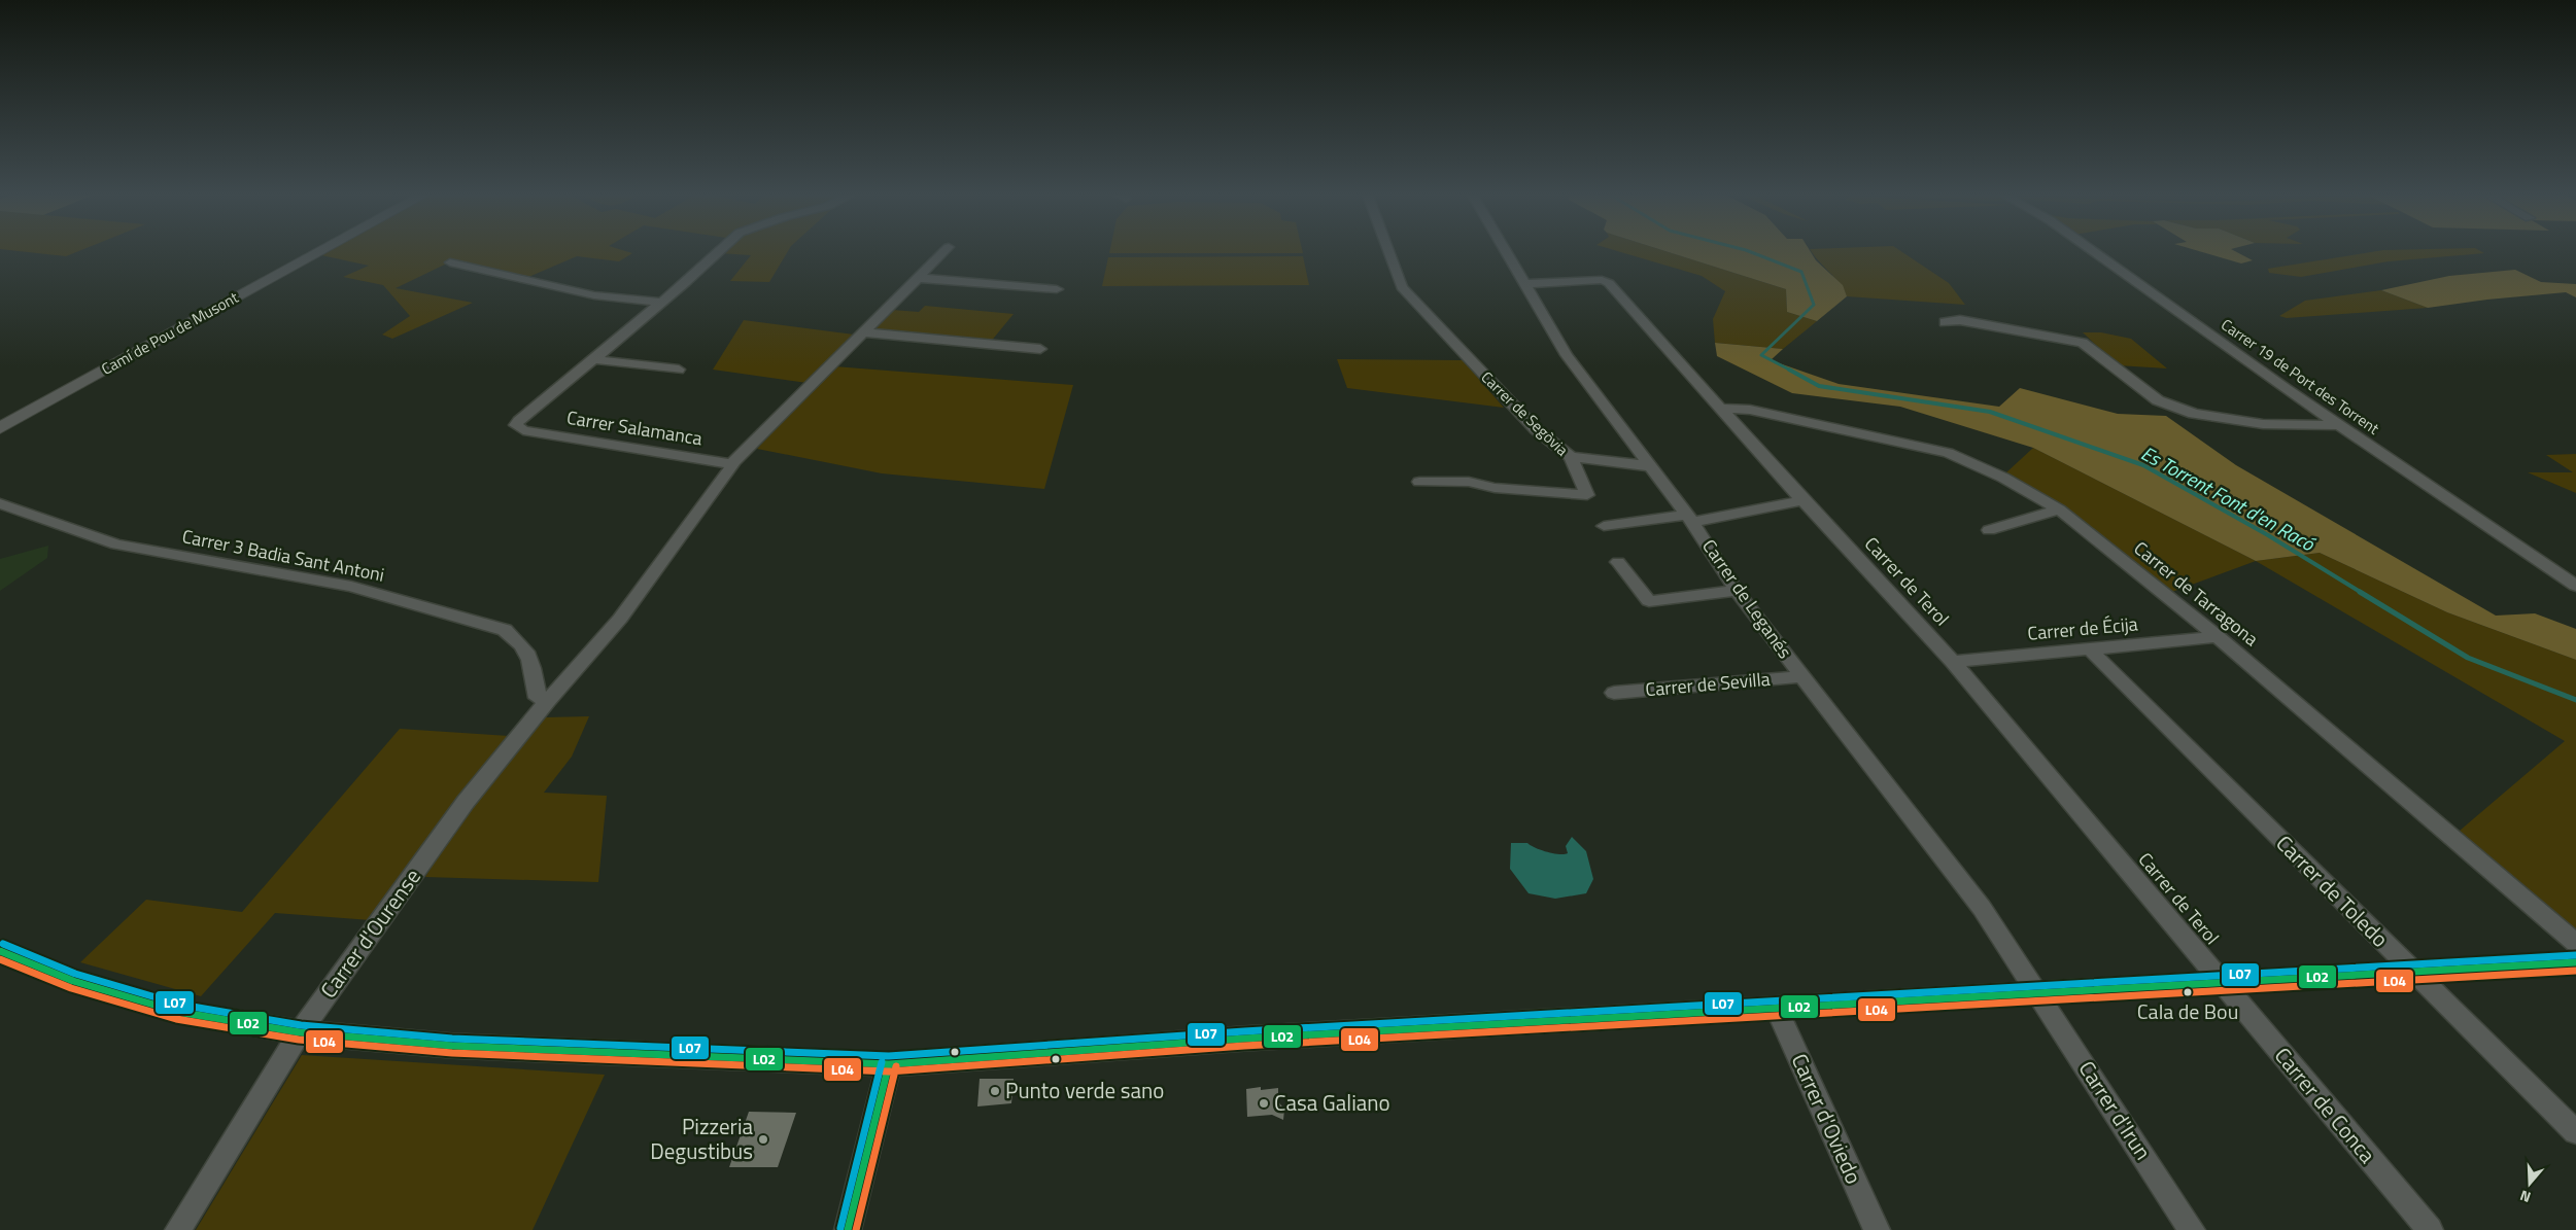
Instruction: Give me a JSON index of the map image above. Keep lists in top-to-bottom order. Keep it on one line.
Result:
{"streets":{"street":["Camí de Pou de Musont","Carrer 19 de Port des Torrent","Carrer de Segòvia","Carrer Salamanca","Carrer 3 Badia Sant Antoni","Carrer de Terol","Carrer de Tarragona","Carrer de Leganés","Carrer de Écija","Carrer de Sevilla","Carrer de Toledo","Carrer d'Ourense","Carrer de Conca","Carrer d'Irun","Carrer d'Oviedo"]},"crossings":[["Carrer 3 Badia Sant Antoni","Carrer d'Ourense"],["Carrer de Terol","Carrer de Tarragona"],["Carrer de Terol","Carrer de Leganés"],["Carrer de Terol","Carrer de Écija"],["Carrer de Terol","Carrer de Conca"],["Carrer de Tarragona","Carrer de Écija"],["Carrer de Leganés","Carrer de Sevilla"],["Carrer de Leganés","Carrer d'Irun"],["Carrer de Écija","Carrer de Toledo"]],"water":["Es Torrent Font d'en Racó"],"places":["Cala de Bou","Punto verde sano","Casa Galiano","Pizzeria Degustibus"],"lines":["transit line L07","transit line L02","transit line L04"],"north":"bottom"}
